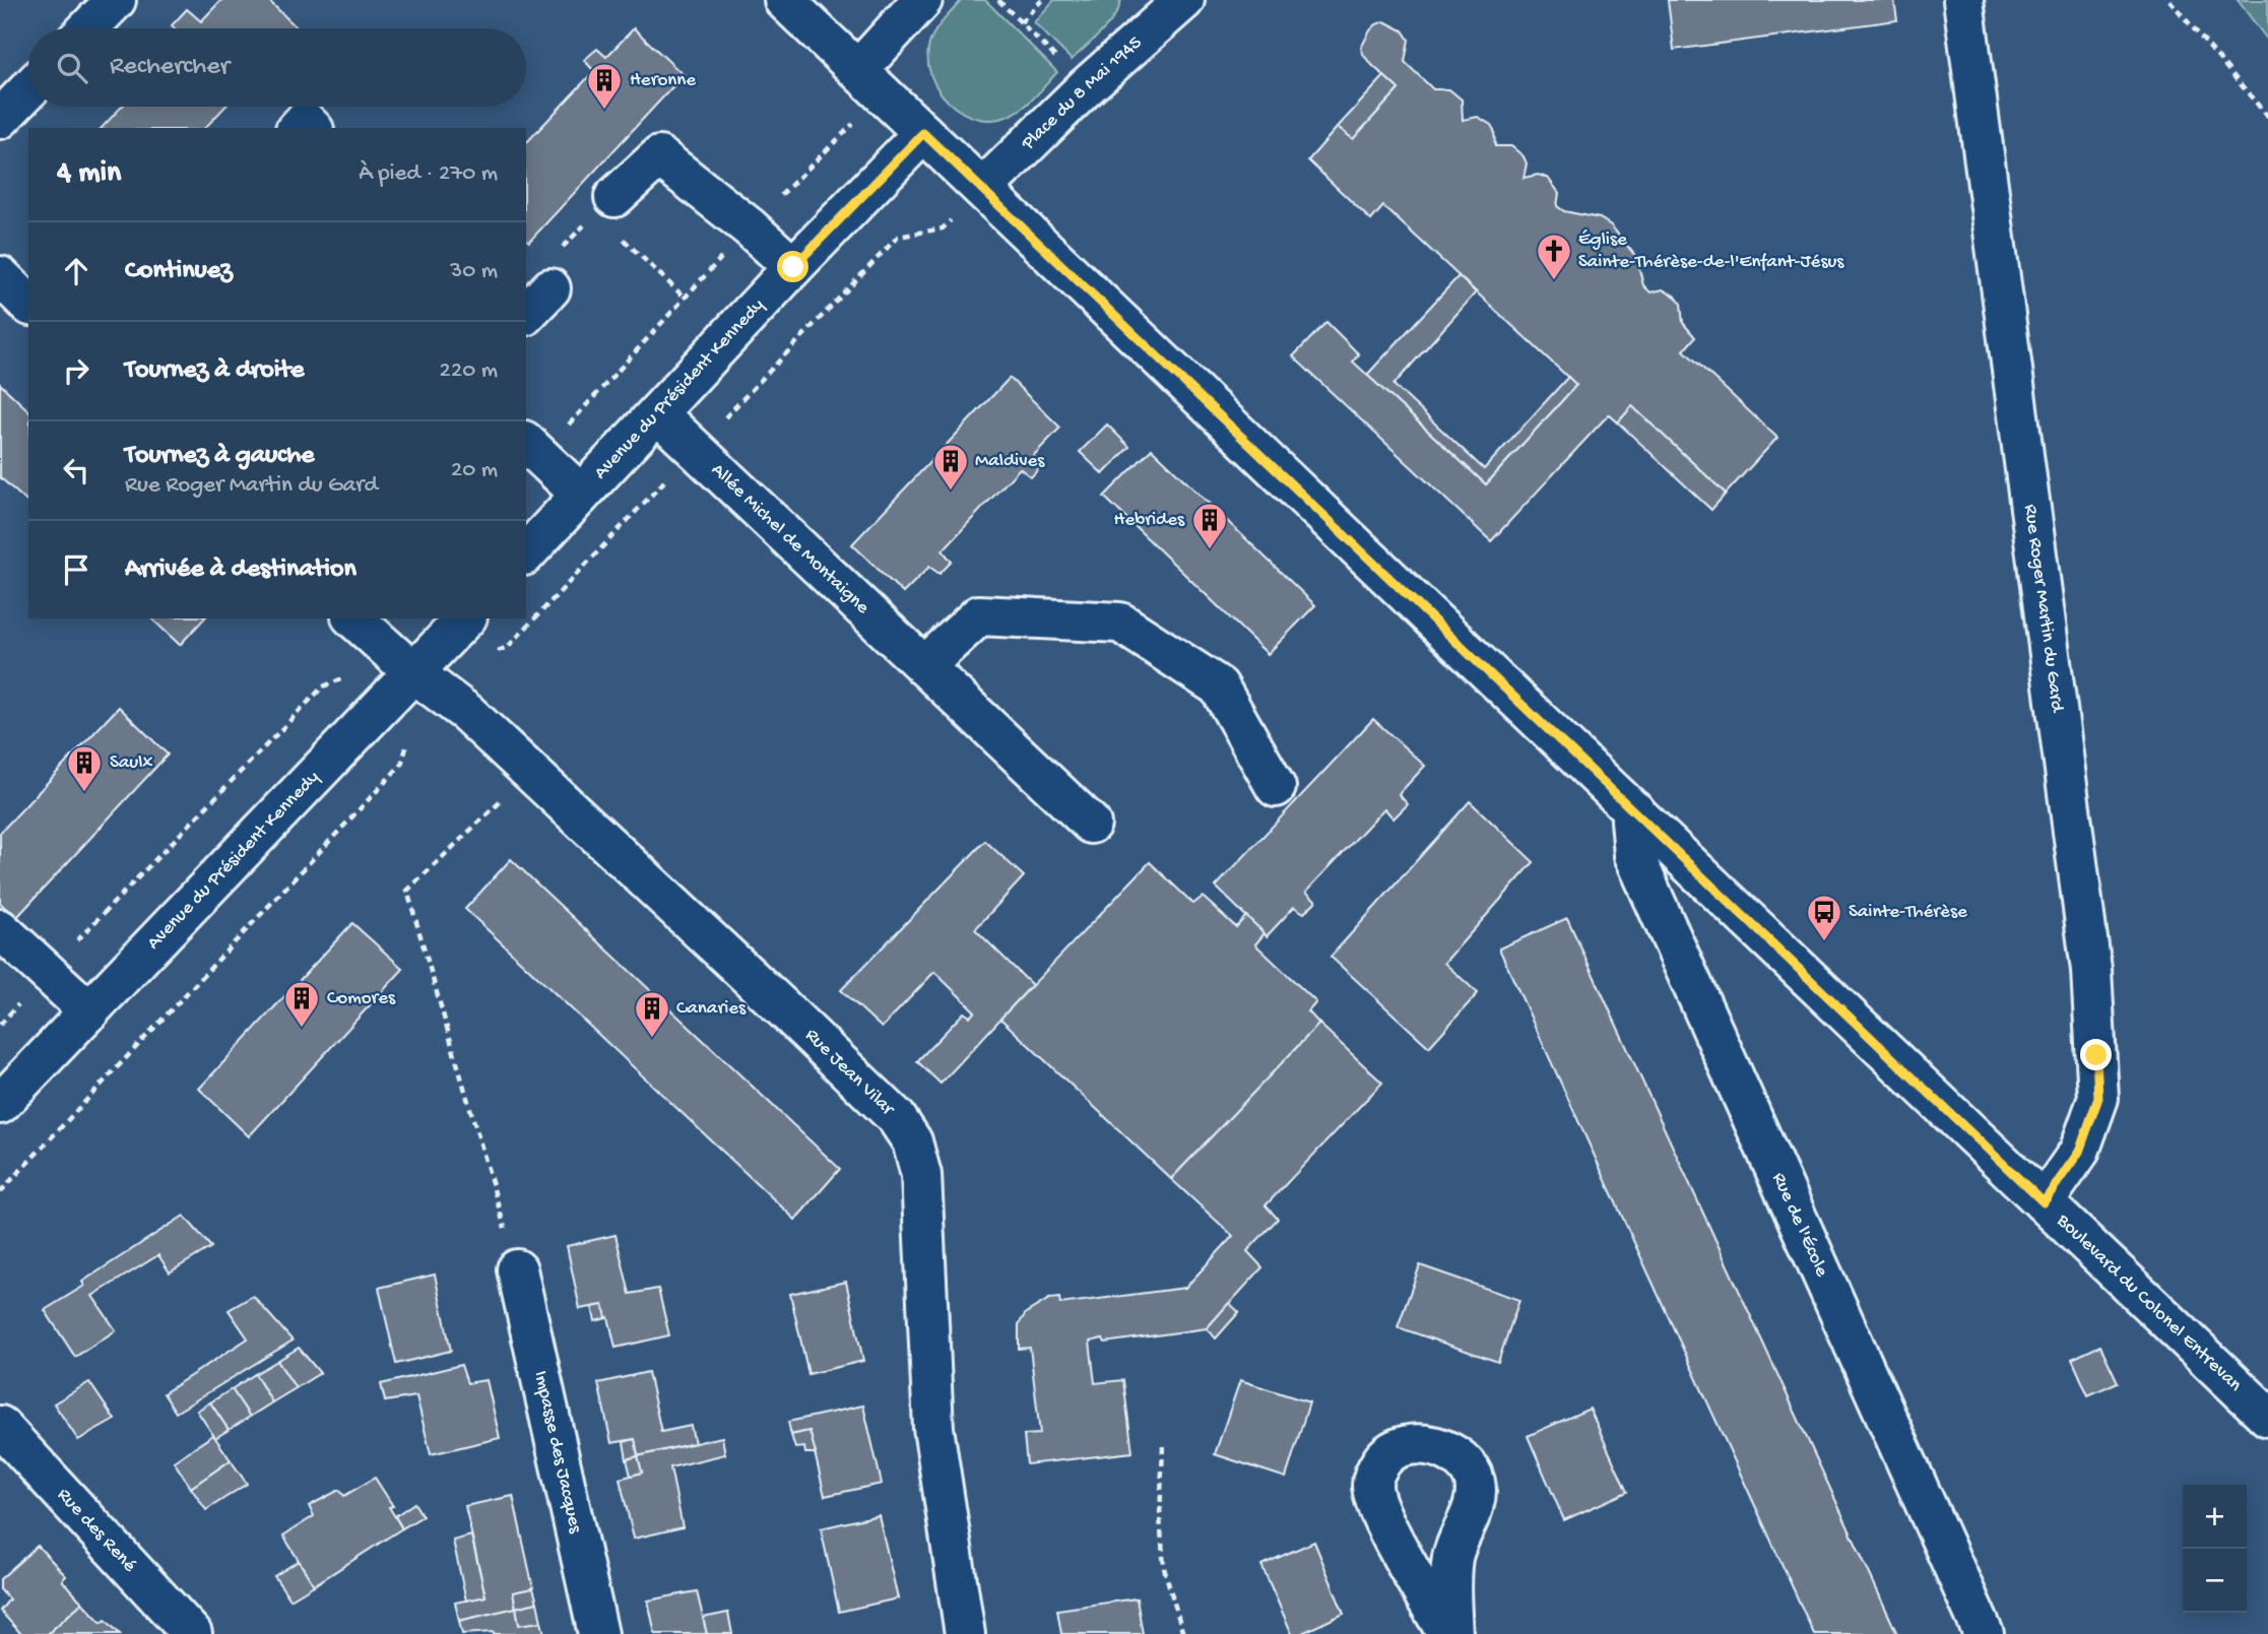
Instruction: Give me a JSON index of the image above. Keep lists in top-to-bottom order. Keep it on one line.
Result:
{"streets":{"street":["Place du 8 Mai 1945","Avenue du Président Kennedy","Allée Michel de Montaigne","Rue Roger Martin du Gard","Rue Jean Vilar","Rue de l'École","Boulevard du Colonel Entrevan","Impasse des Jacques","Rue des René"]},"crossings":[["Place du 8 Mai 1945","Boulevard du Colonel Entrevan"],["Avenue du Président Kennedy","Allée Michel de Montaigne"],["Avenue du Président Kennedy","Rue Jean Vilar"],["Avenue du Président Kennedy","Boulevard du Colonel Entrevan"],["Rue Roger Martin du Gard","Boulevard du Colonel Entrevan"],["Rue de l'École","Boulevard du Colonel Entrevan"]],"places":{"building":["Heronne","Maldives","Hebrides","Saulx","Comores","Canaries"],"church":["Église Sainte-Thérèse-de-l'Enfant-Jésus"],"bus stop":["Sainte-Thérèse"]},"page":{"search":"Rechercher","heading":["4 min","À pied · 270 m"],"list":[["Continuez","30 m"],["Tournez à droite","220 m"],["Tournez à gauche","Rue Roger Martin du Gard","20 m"],"Arrivée à destination"],"map_buttons":["+","−"]}}
